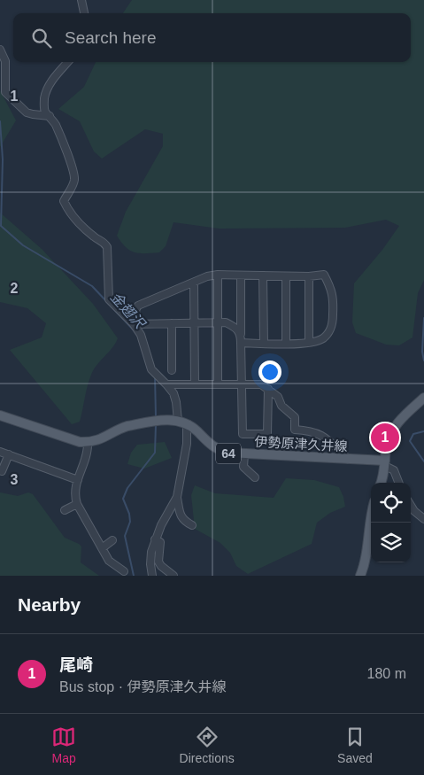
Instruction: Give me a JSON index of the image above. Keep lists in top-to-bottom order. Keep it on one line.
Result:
{"streets":{"main road":["伊勢原津久井線","64"]},"water":["金翅沢"],"page":{"search":"Search here","pins":"1","heading":"Nearby","list":[{"mark":"1","name":"尾崎","note":"Bus stop · 伊勢原津久井線","value":"180 m"}],"nav":["Map","Directions","Saved"]},"grid":{"rows":["1","2","3"]}}
